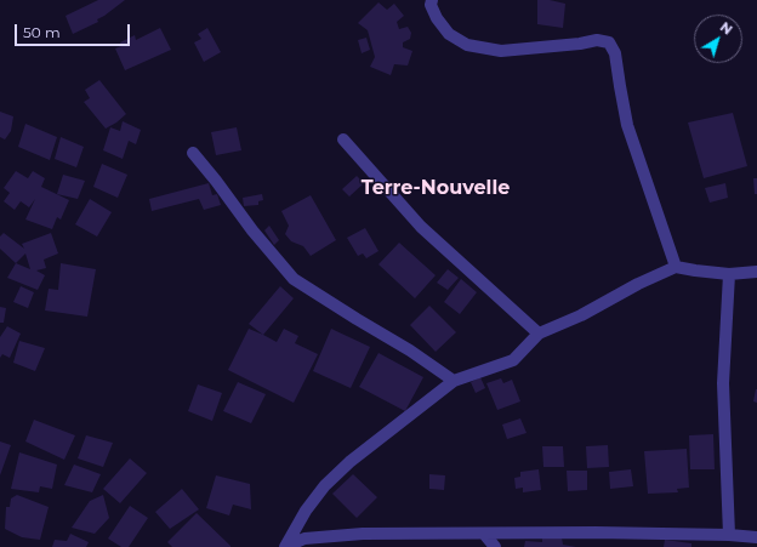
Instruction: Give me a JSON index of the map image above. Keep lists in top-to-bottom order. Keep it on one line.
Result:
{"districts":["Terre-Nouvelle"],"scale_bar":"50 m","north":"top right"}
